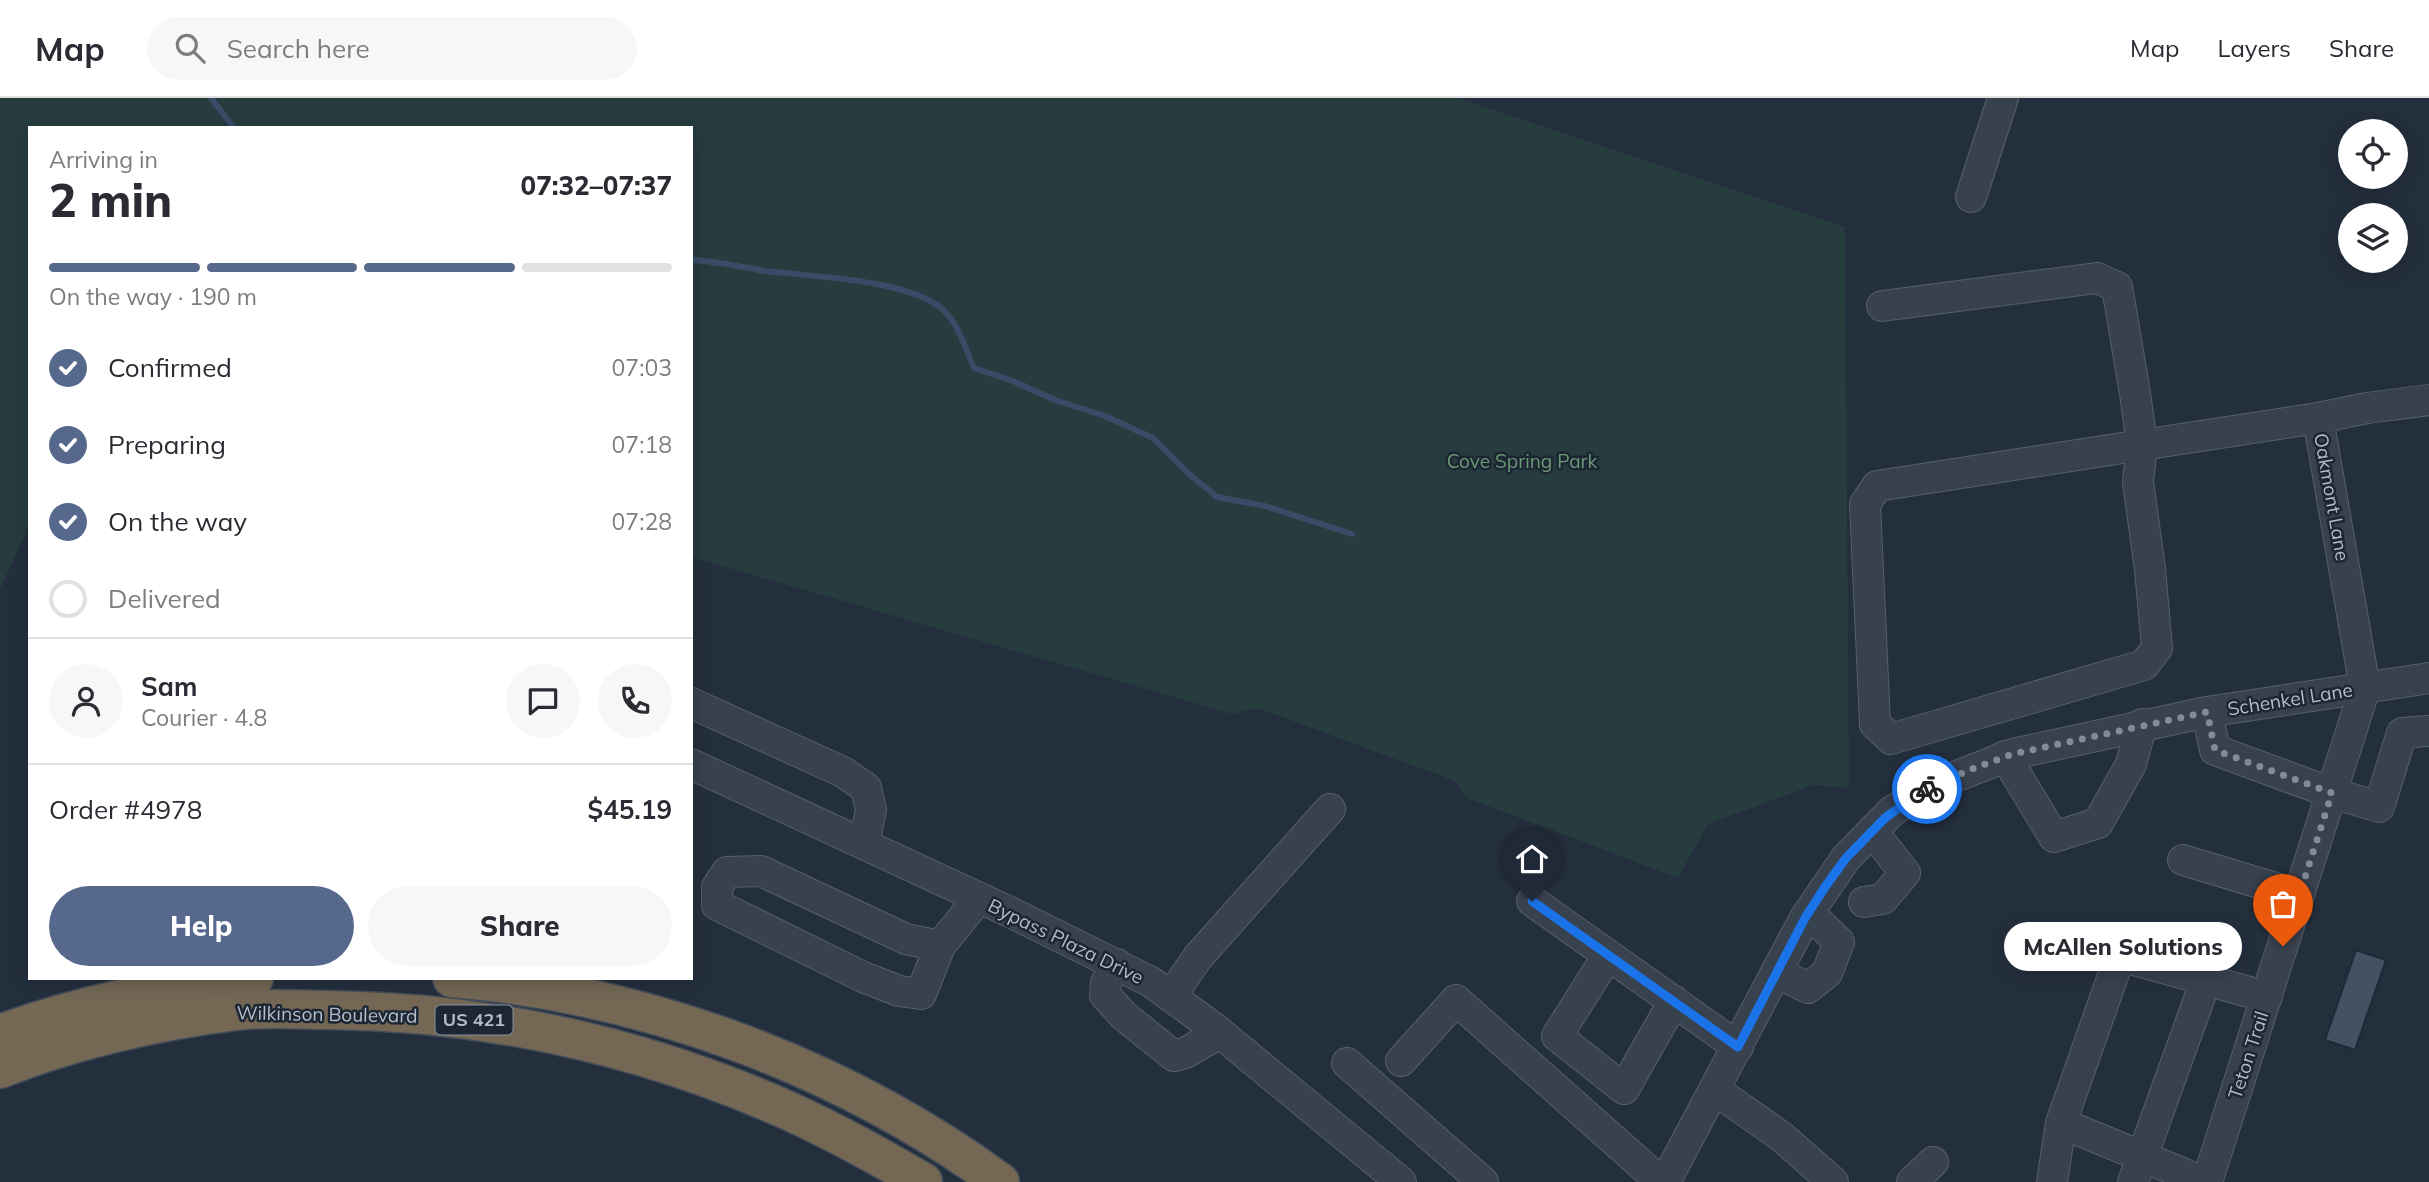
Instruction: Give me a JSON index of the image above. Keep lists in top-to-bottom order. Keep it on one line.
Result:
{"streets":{"highway":["Wilkinson Boulevard","US 421"],"street":["Oakmont Lane","Schenkel Lane","Bypass Plaza Drive","Teton Trail"]},"crossings":[["Oakmont Lane","Schenkel Lane"],["Oakmont Lane","Teton Trail"],["Schenkel Lane","Teton Trail"]],"parks":["Cove Spring Park"],"places":["McAllen Solutions"],"page":{"header":"Map","search":"Search here","nav":["Map","Layers","Share"],"heading":["2 min","Arriving in","07:32–07:37"],"panel":["Sam","Courier · 4.8","Order #4978","$45.19"],"bar":"On the way · 190 m","list":[["Confirmed","07:03"],["Preparing","07:18"],["On the way","07:28"],"Delivered"],"buttons":["Help","Share"],"bubble":"McAllen Solutions"}}
